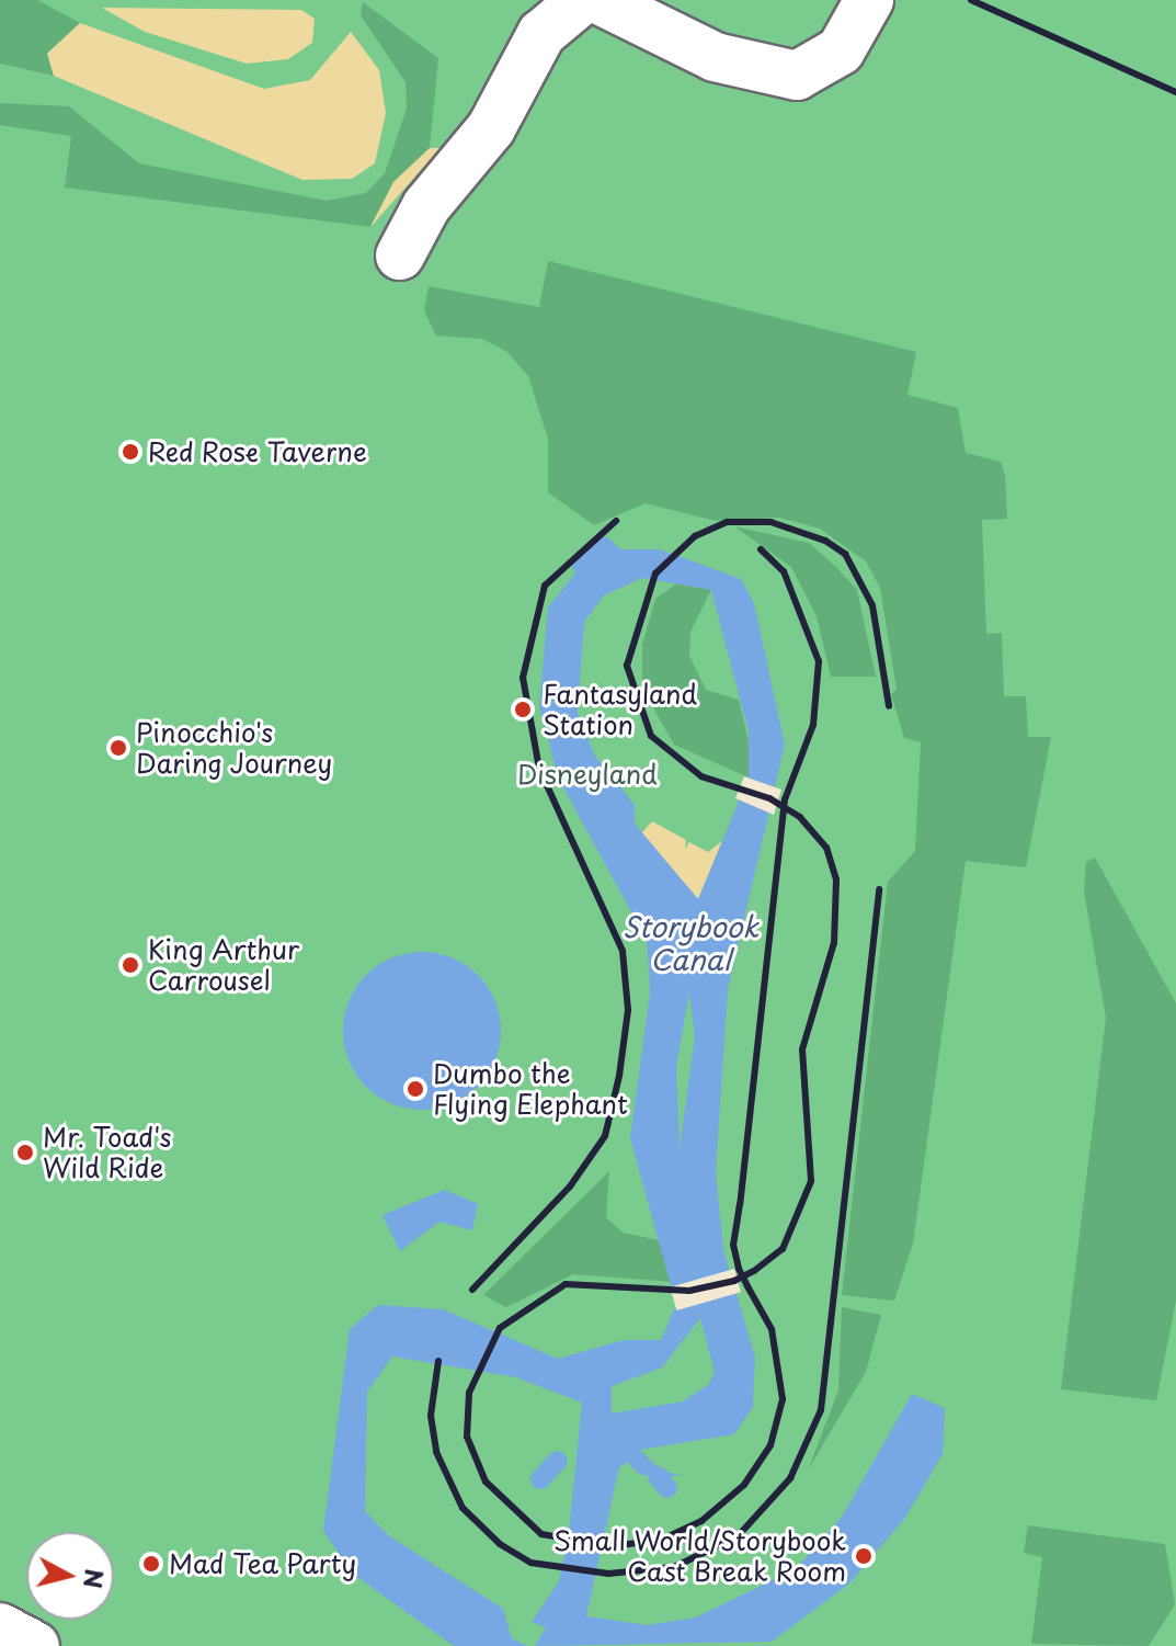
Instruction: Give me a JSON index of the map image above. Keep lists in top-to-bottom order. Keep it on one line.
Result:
{"water":["Storybook Canal"],"parks":["Disneyland"],"places":["Red Rose Taverne","Fantasyland Station","Pinocchio's Daring Journey","King Arthur Carrousel","Dumbo the Flying Elephant","Mr. Toad's Wild Ride","Small World/Storybook Cast Break Room","Mad Tea Party"],"north":"right"}
